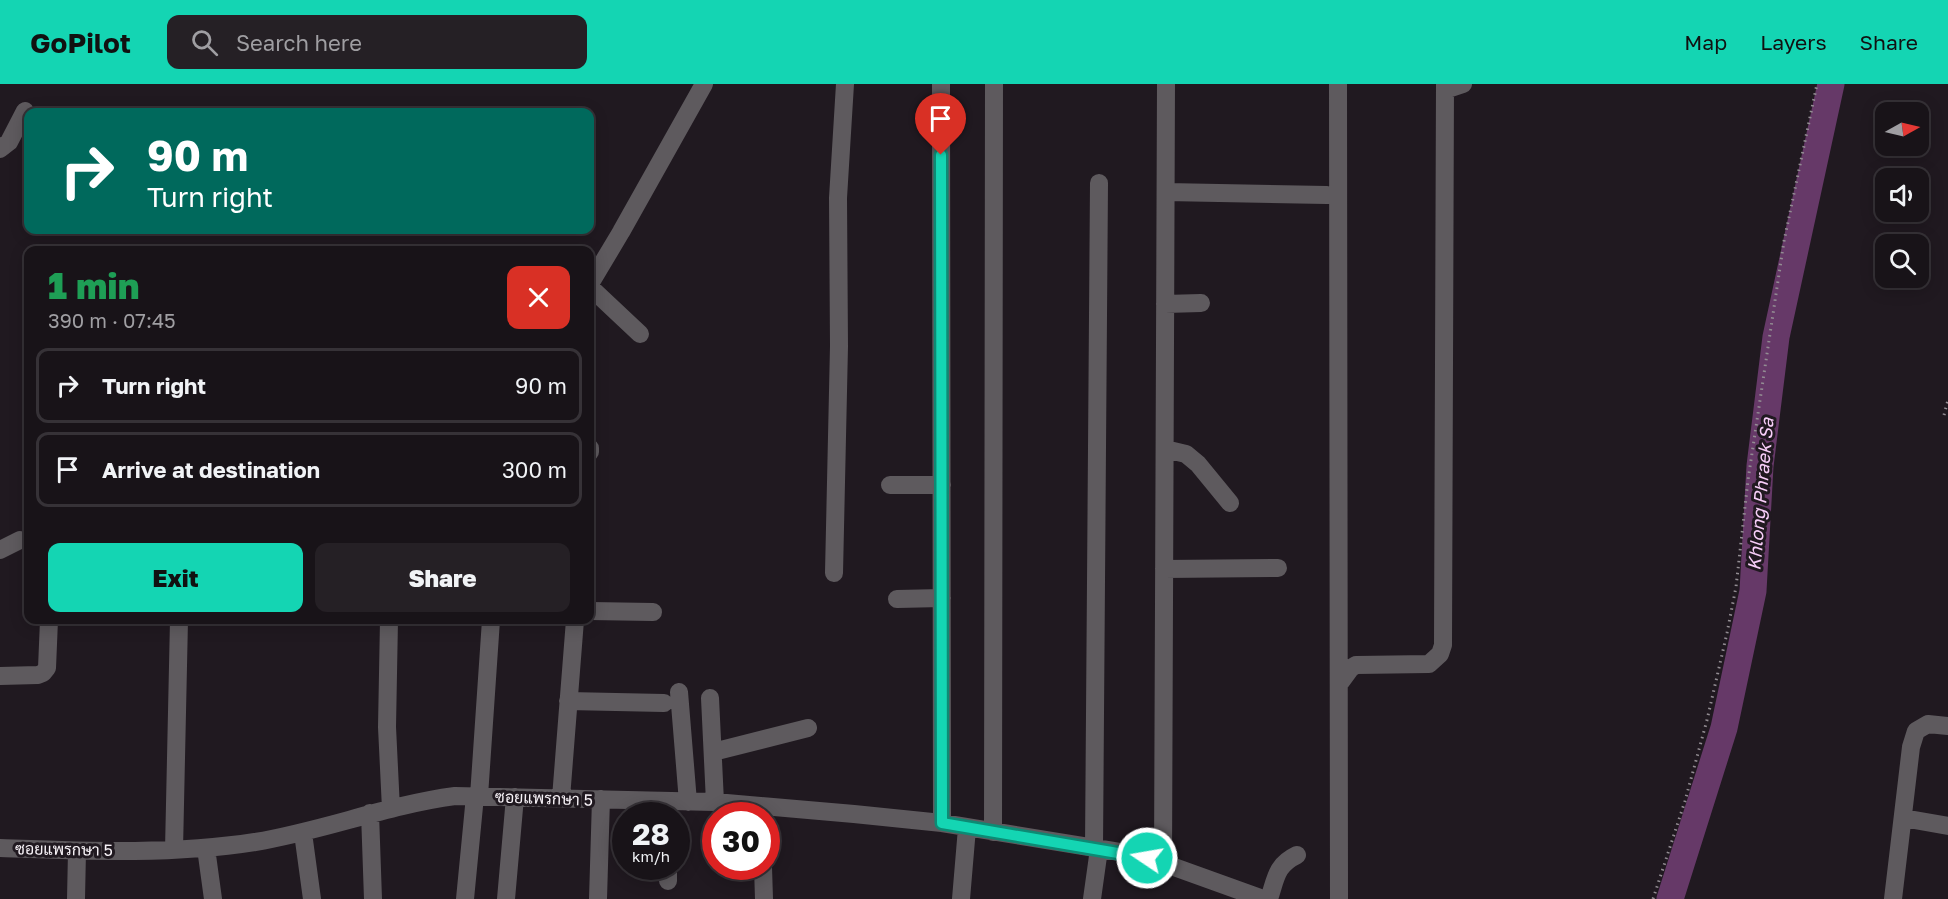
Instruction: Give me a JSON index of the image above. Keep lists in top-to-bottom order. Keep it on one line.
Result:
{"streets":{"street":["ซอยแพรกษา 5"]},"water":["Khlong Phraek Sa"],"north":"right","page":{"header":"GoPilot","search":"Search here","nav":["Map","Layers","Share"],"turn":["90 m","Turn right"],"heading":["1 min","390 m · 07:45"],"list":[{"name":"Turn right","value":"90 m"},{"name":"Arrive at destination","value":"300 m"}],"buttons":["Exit","Share"],"speed":"28 km/h","limit":"30"}}
